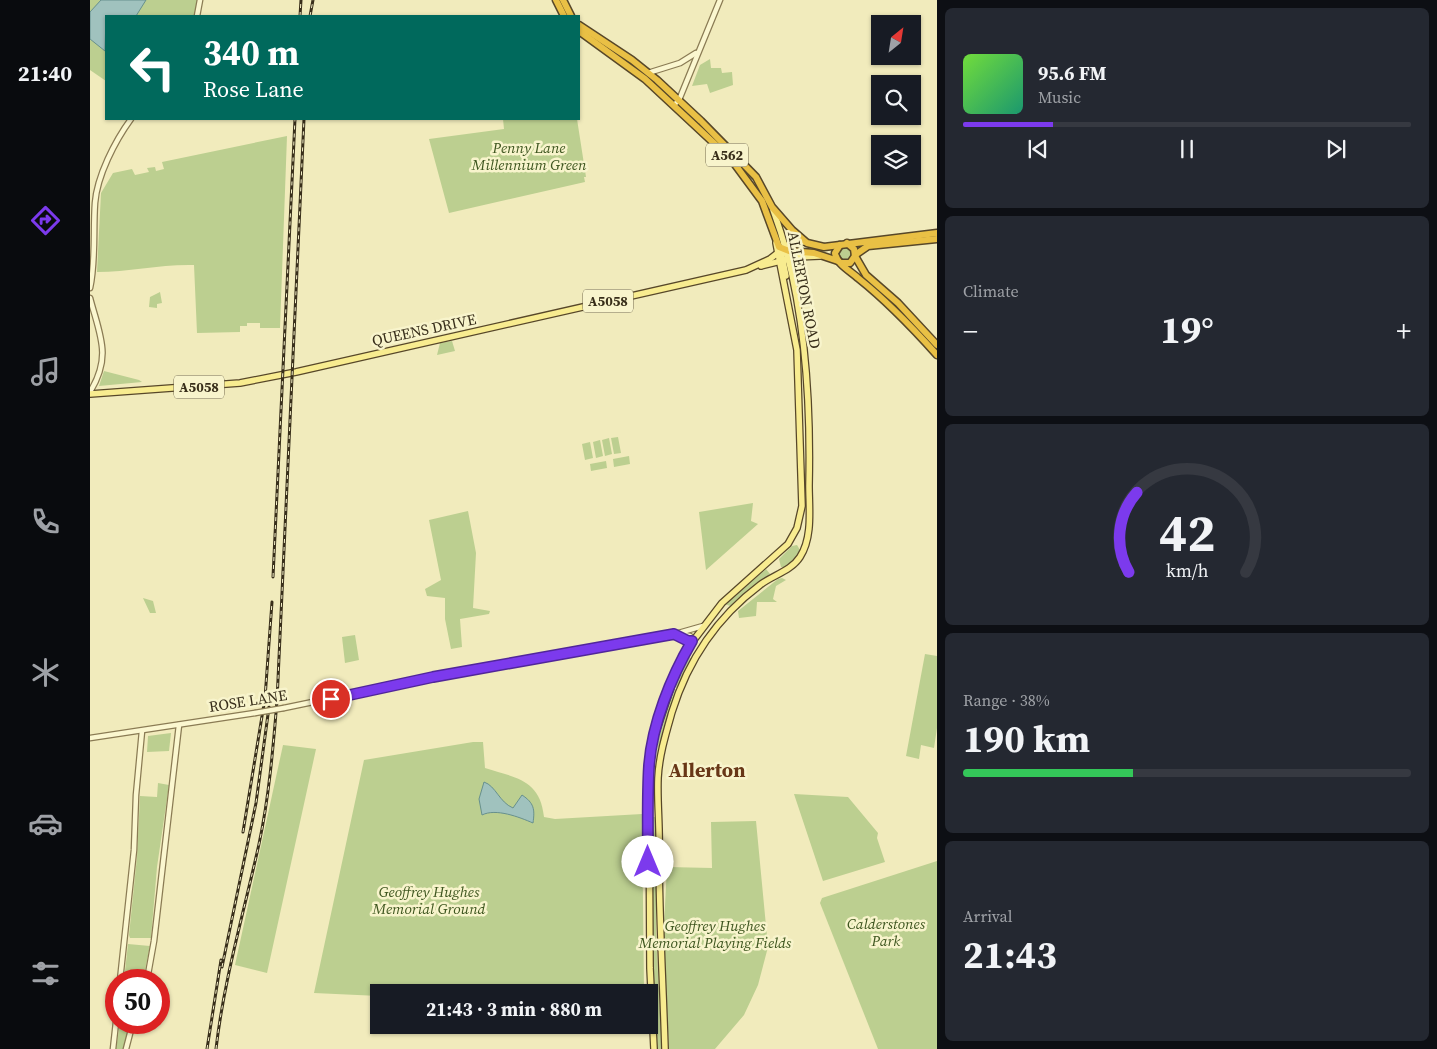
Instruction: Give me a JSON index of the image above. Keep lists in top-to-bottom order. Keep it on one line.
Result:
{"streets":{"highway":["A562","ALLERTON ROAD","QUEENS DRIVE"],"main road":["A5058"],"street":["ROSE LANE"]},"crossings":[["A562","ALLERTON ROAD"],["A562","QUEENS DRIVE"],["ALLERTON ROAD","QUEENS DRIVE"],["ALLERTON ROAD","ROSE LANE"]],"districts":["Allerton"],"parks":["Penny Lane Millennium Green","Geoffrey Hughes Memorial Ground","Calderstones Park","Geoffrey Hughes Memorial Playing Fields"],"north":"top right","page":{"tabs":"21:40","turn":["340 m","Rose Lane"],"song":["95.6 FM","Music"],"tile":["Climate",["Range · 38%","190 km"],["Arrival","21:43"]],"heat":["−","19°","+"],"limit":"50","trip":"21:43 · 3 min · 880 m","gauge":["42","km/h"]}}
